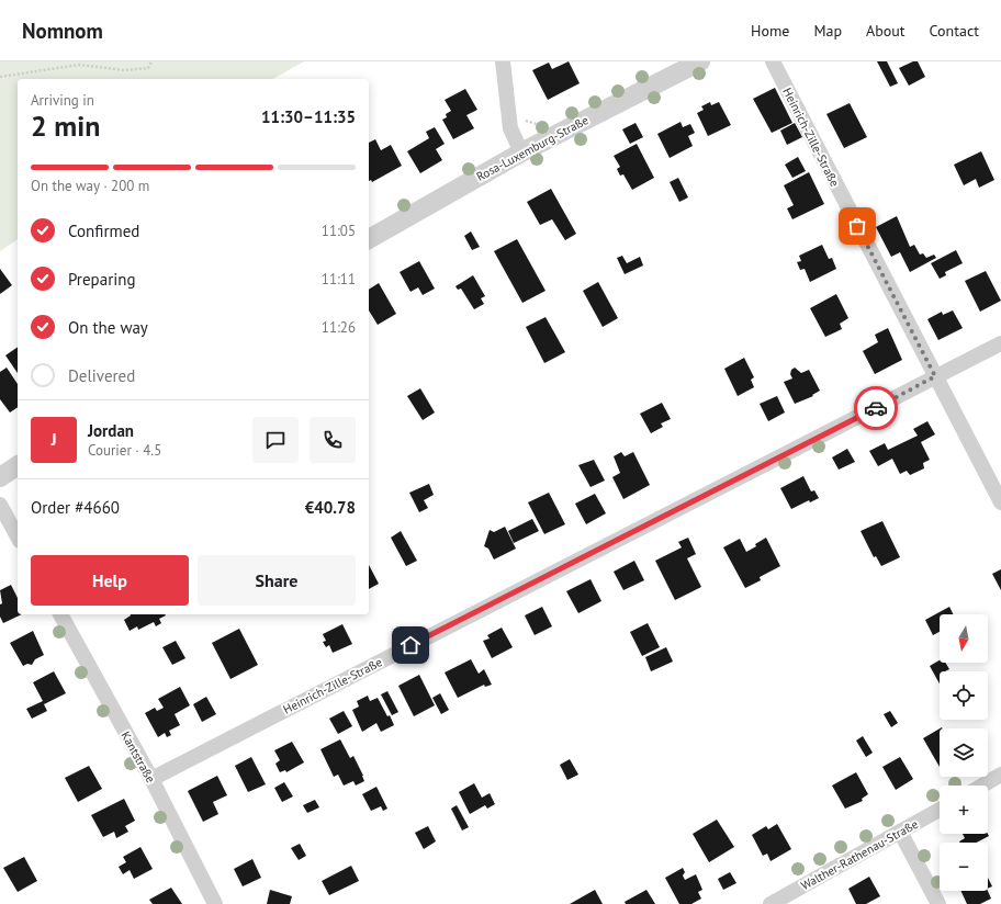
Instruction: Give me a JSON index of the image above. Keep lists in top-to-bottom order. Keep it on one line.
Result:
{"streets":{"street":["Heinrich-Zille-Straße","Rosa-Luxemburg-Straße","Kantstraße","Walther-Rathenau-Straße"]},"crossings":[["Heinrich-Zille-Straße","Kantstraße"]],"north":"bottom","page":{"header":"Nomnom","nav":["Home","Map","About","Contact"],"heading":["2 min","Arriving in","11:30–11:35"],"panel":["Jordan","Courier · 4.5","Order #4660","€40.78"],"bar":"On the way · 200 m","list":[["Confirmed","11:05"],["Preparing","11:11"],["On the way","11:26"],"Delivered"],"round":"J","buttons":["Help","Share"],"map_buttons":["+","−"]}}
